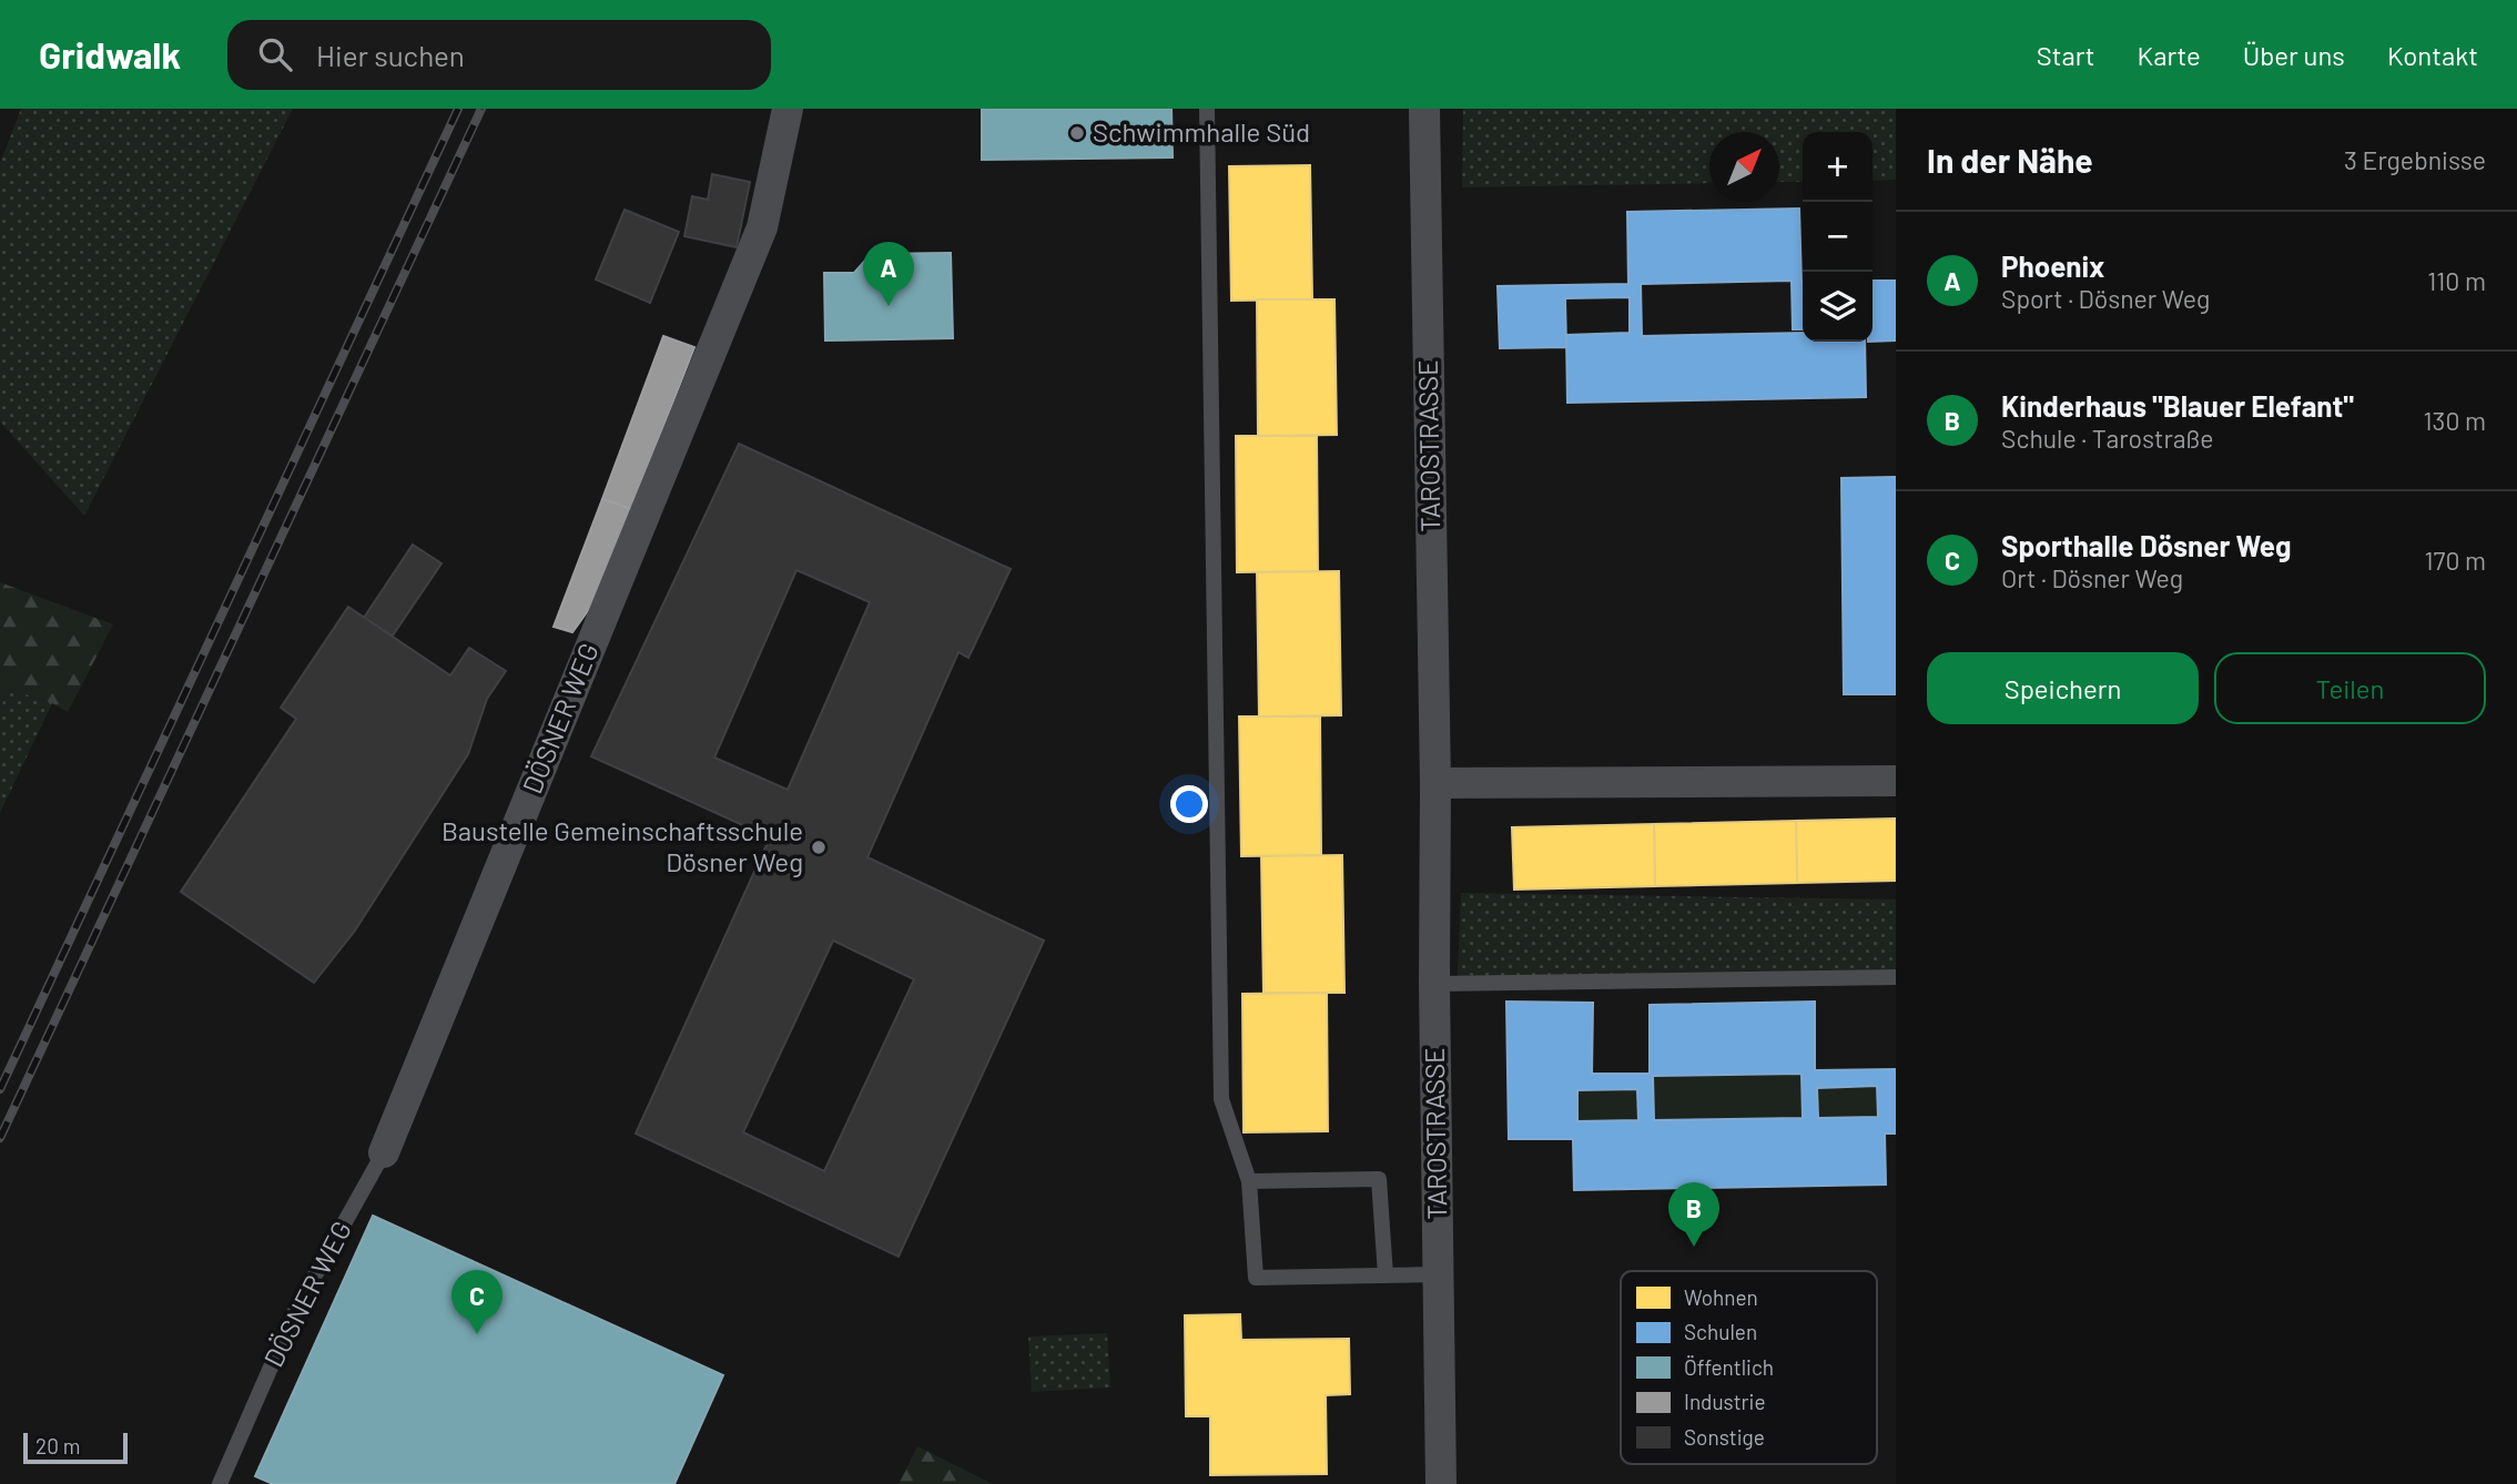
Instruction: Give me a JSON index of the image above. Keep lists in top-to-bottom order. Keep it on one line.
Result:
{"streets":{"street":["TAROSTRASSE","DÖSNER WEG"]},"places":["Schwimmhalle Süd","Baustelle Gemeinschaftsschule Dösner Weg"],"legend":["Wohnen","Schulen","Öffentlich","Industrie","Sonstige"],"scale_bar":"20 m","north":"top right","page":{"header":"Gridwalk","search":"Hier suchen","nav":["Start","Karte","Über uns","Kontakt"],"heading":["In der Nähe","3 Ergebnisse"],"map_buttons":["+","−"],"list":[{"mark":"A","name":"Phoenix","note":"Sport · Dösner Weg","value":"110 m"},{"mark":"B","name":"Kinderhaus \"Blauer Elefant\"","note":"Schule · Tarostraße","value":"130 m"},{"mark":"C","name":"Sporthalle Dösner Weg","note":"Ort · Dösner Weg","value":"170 m"}],"pins":["A","B","C"],"buttons":["Speichern","Teilen"],"scale":"20 m"}}
